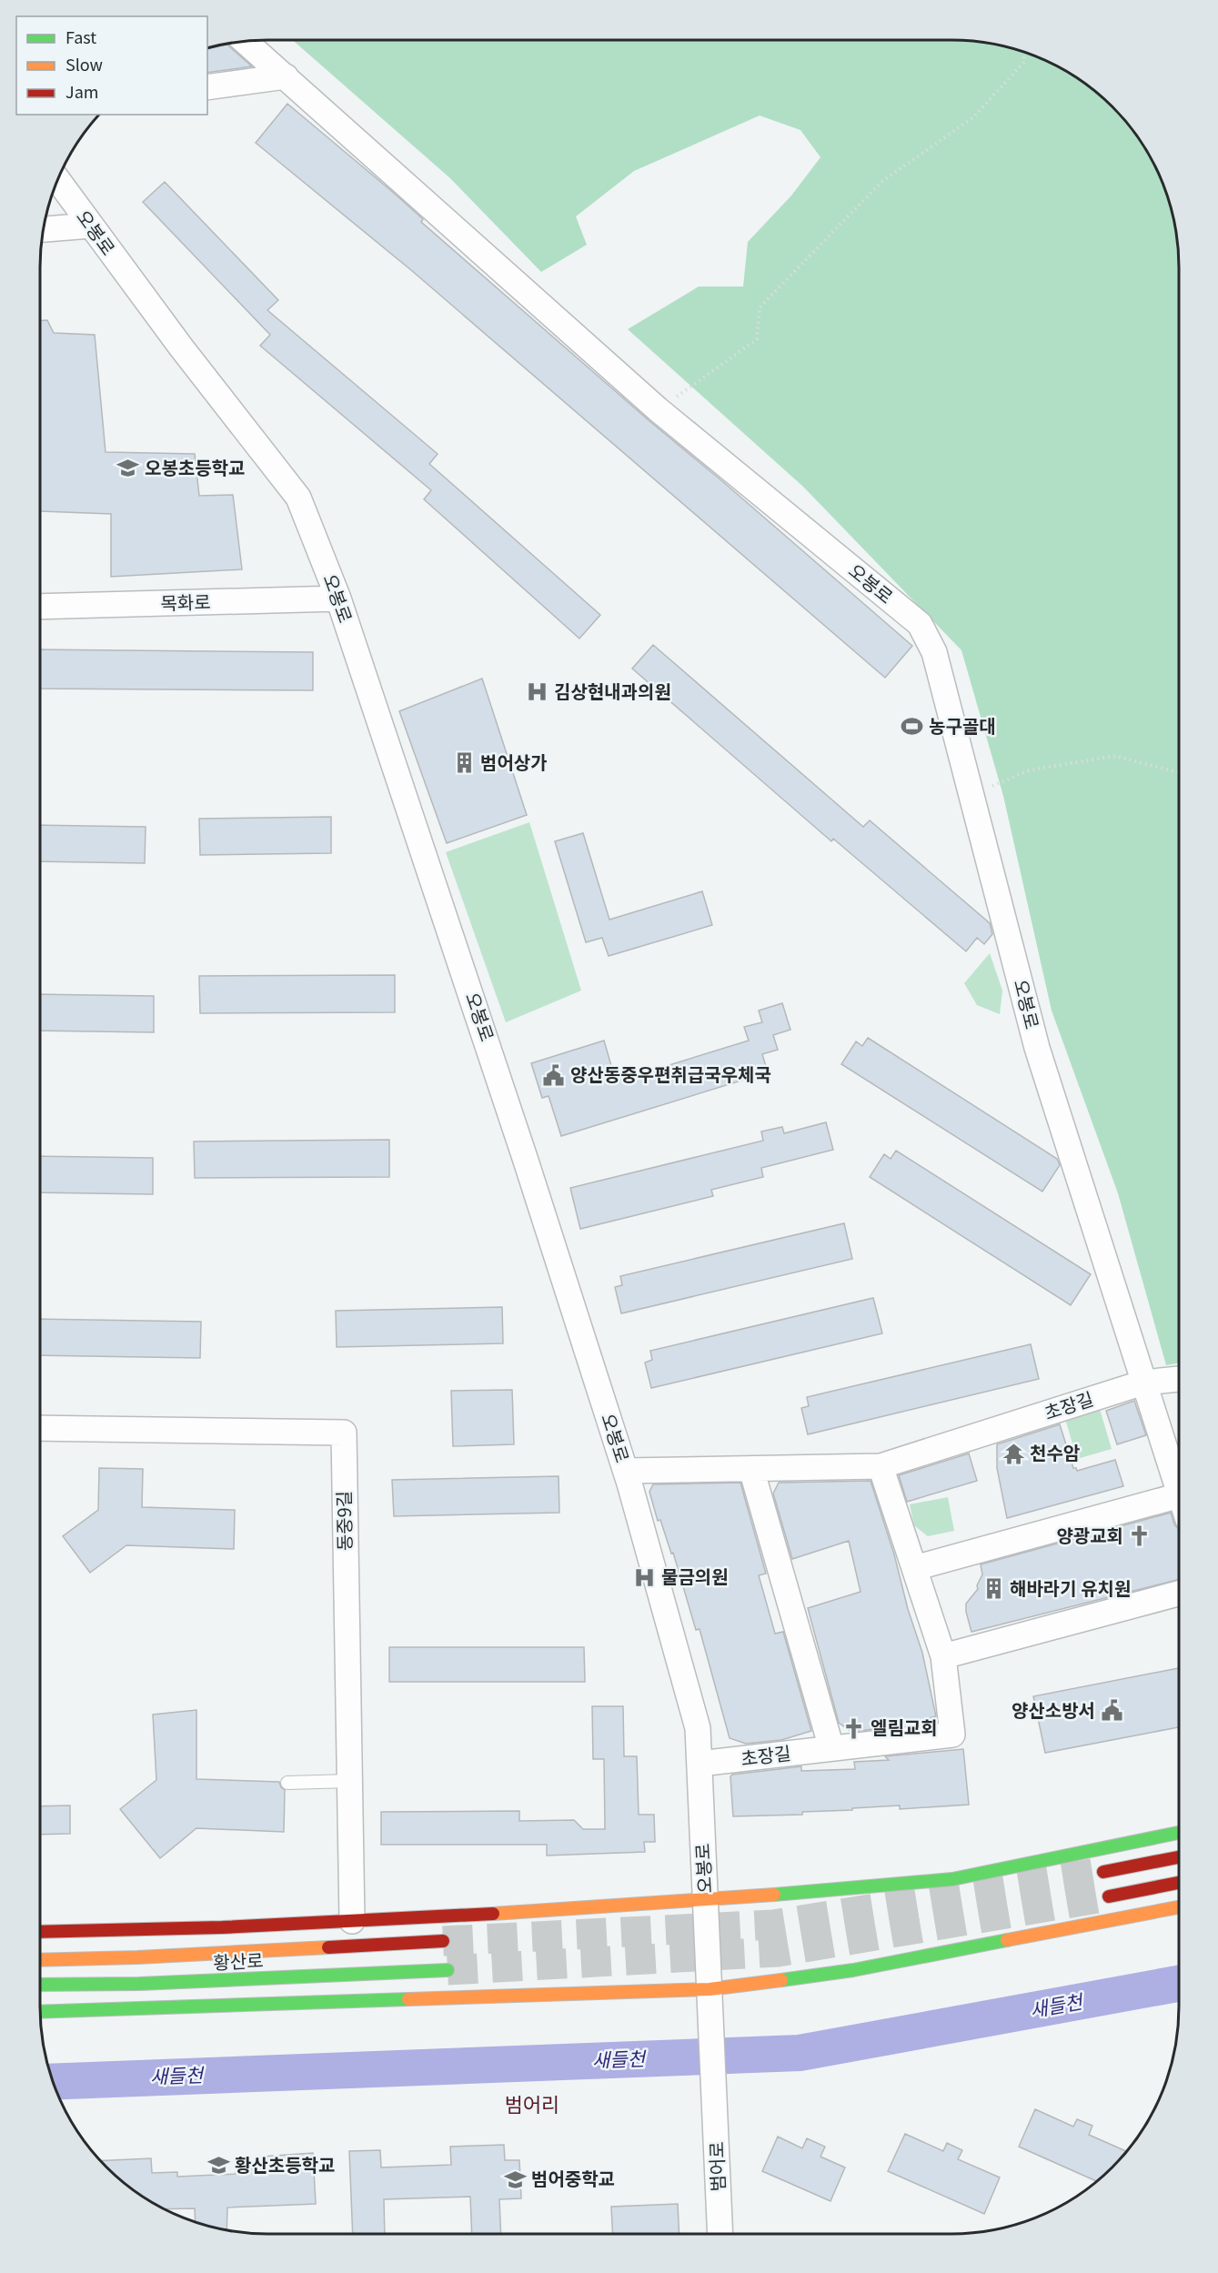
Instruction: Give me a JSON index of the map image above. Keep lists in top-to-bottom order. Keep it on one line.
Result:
{"streets":{"main road":["황산로"],"street":["오봉로","목화로","초장길","동중9길","범어로"]},"crossings":[["오봉로","목화로"],["오봉로","초장길"],["오봉로","범어로"]],"districts":["범어리"],"water":["새들천"],"places":{"school or university":["오봉초등학교","황산초등학교","범어중학교"],"hospital":["김상현내과의원","물금의원"],"sports":["농구골대"],"building":["범어상가","해바라기 유치원"],"public building":["양산동중우편취급국우체국","양산소방서"],"temple":["천수암"],"church":["양광교회","엘림교회"]},"legend":["Fast","Slow","Jam"]}
